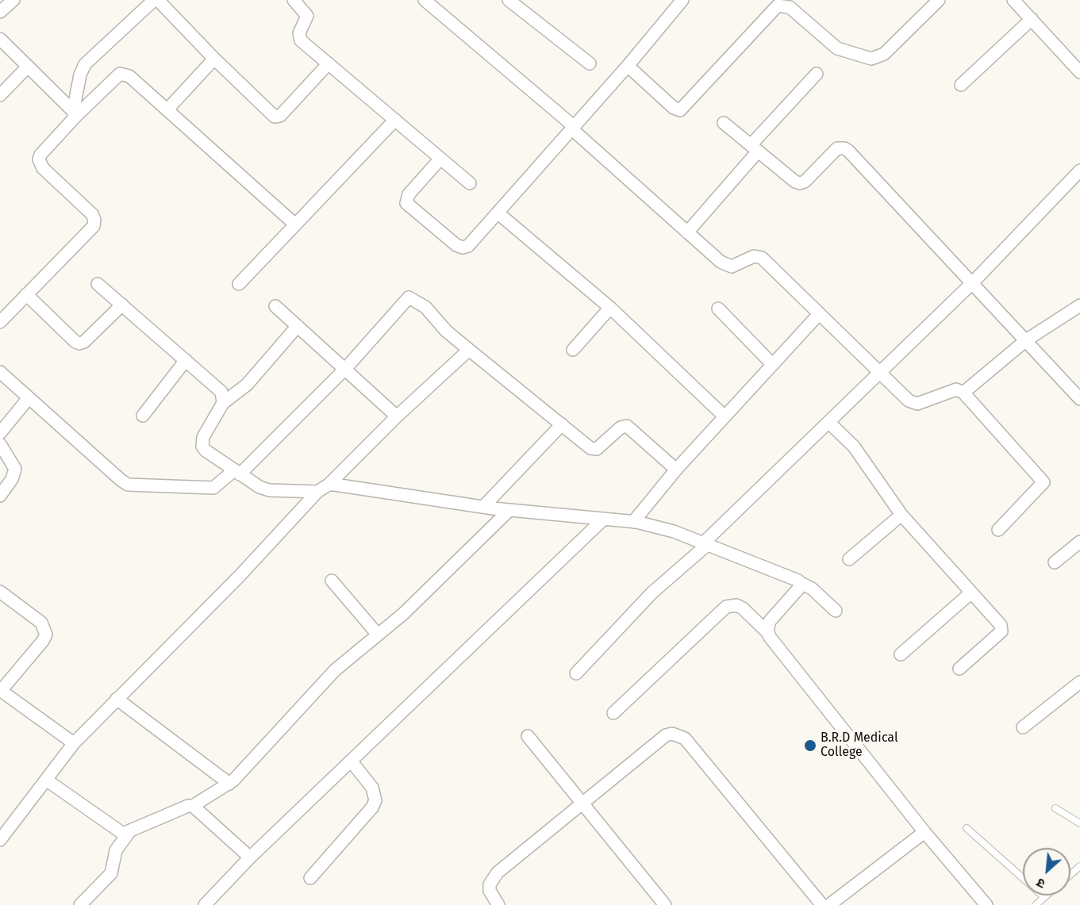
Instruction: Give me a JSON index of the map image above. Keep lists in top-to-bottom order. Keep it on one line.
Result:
{"places":["B.R.D Medical College"],"north":"bottom left"}
